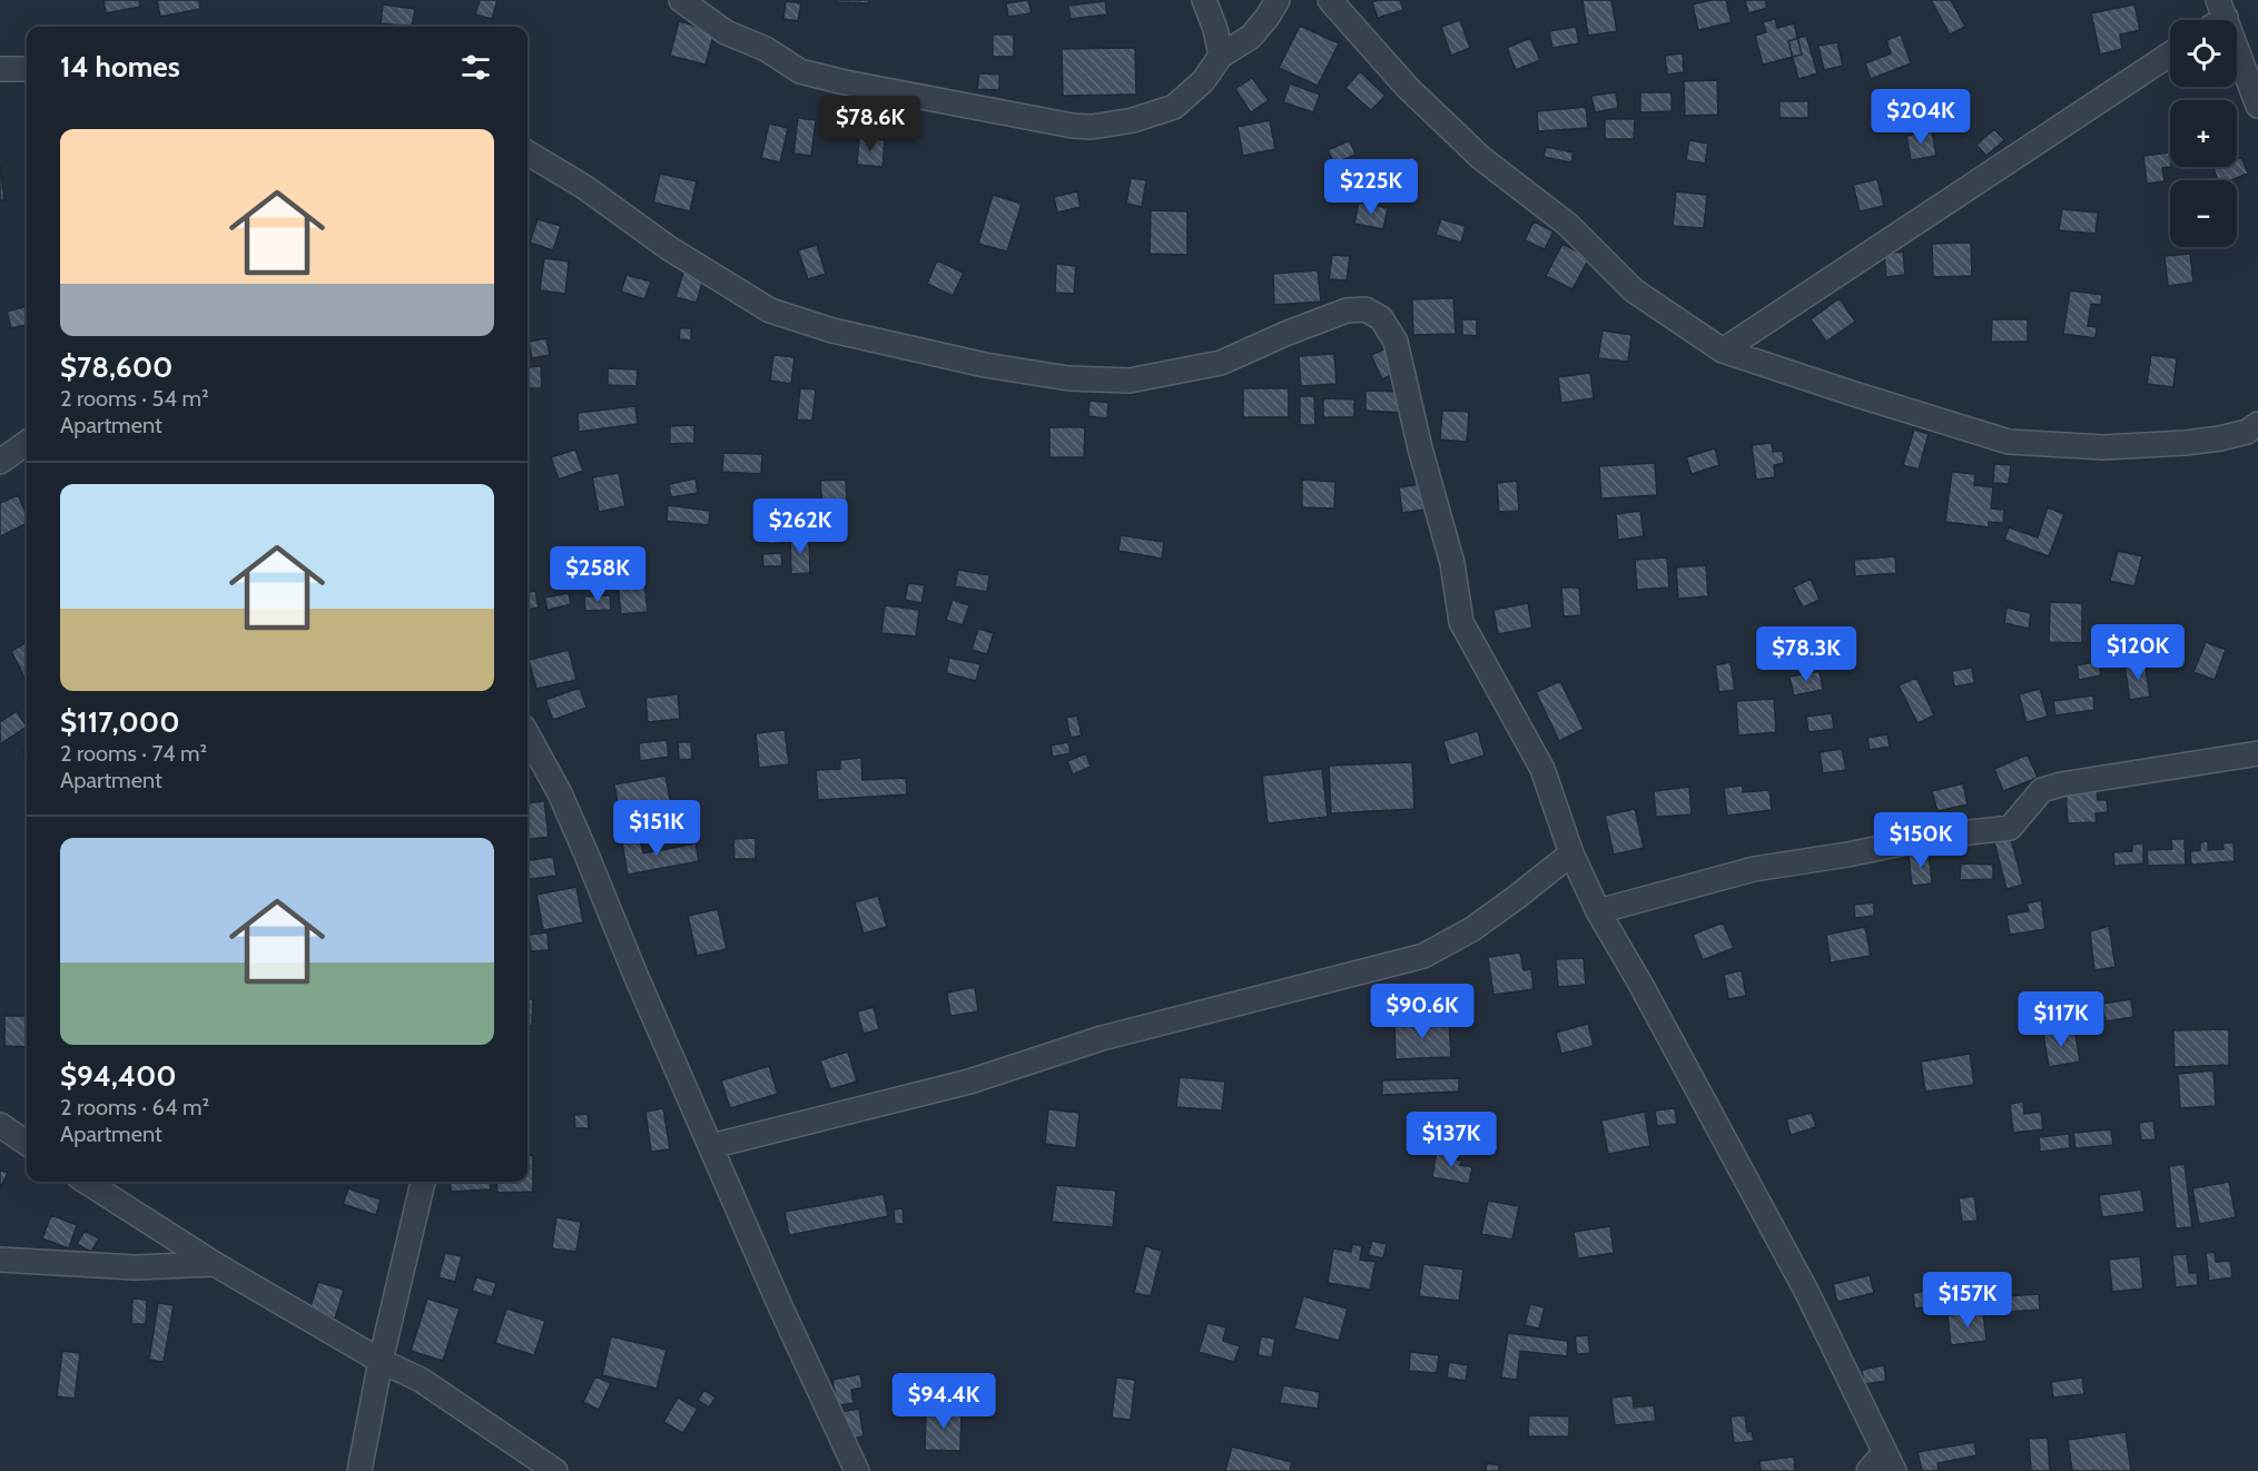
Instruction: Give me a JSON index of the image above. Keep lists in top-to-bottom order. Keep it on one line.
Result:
{"page":{"map_buttons":["+","−"],"heading":"14 homes","price":["$204K","$78.6K","$225K","$262K","$258K","$120K","$78.3K","$151K","$150K","$90.6K","$117K","$137K","$157K","$94.4K"],"list":[{"name":"$78,600","note":"2 rooms · 54 m² · Apartment"},{"name":"$117,000","note":"2 rooms · 74 m² · Apartment"},{"name":"$94,400","note":"2 rooms · 64 m² · Apartment"}]}}
